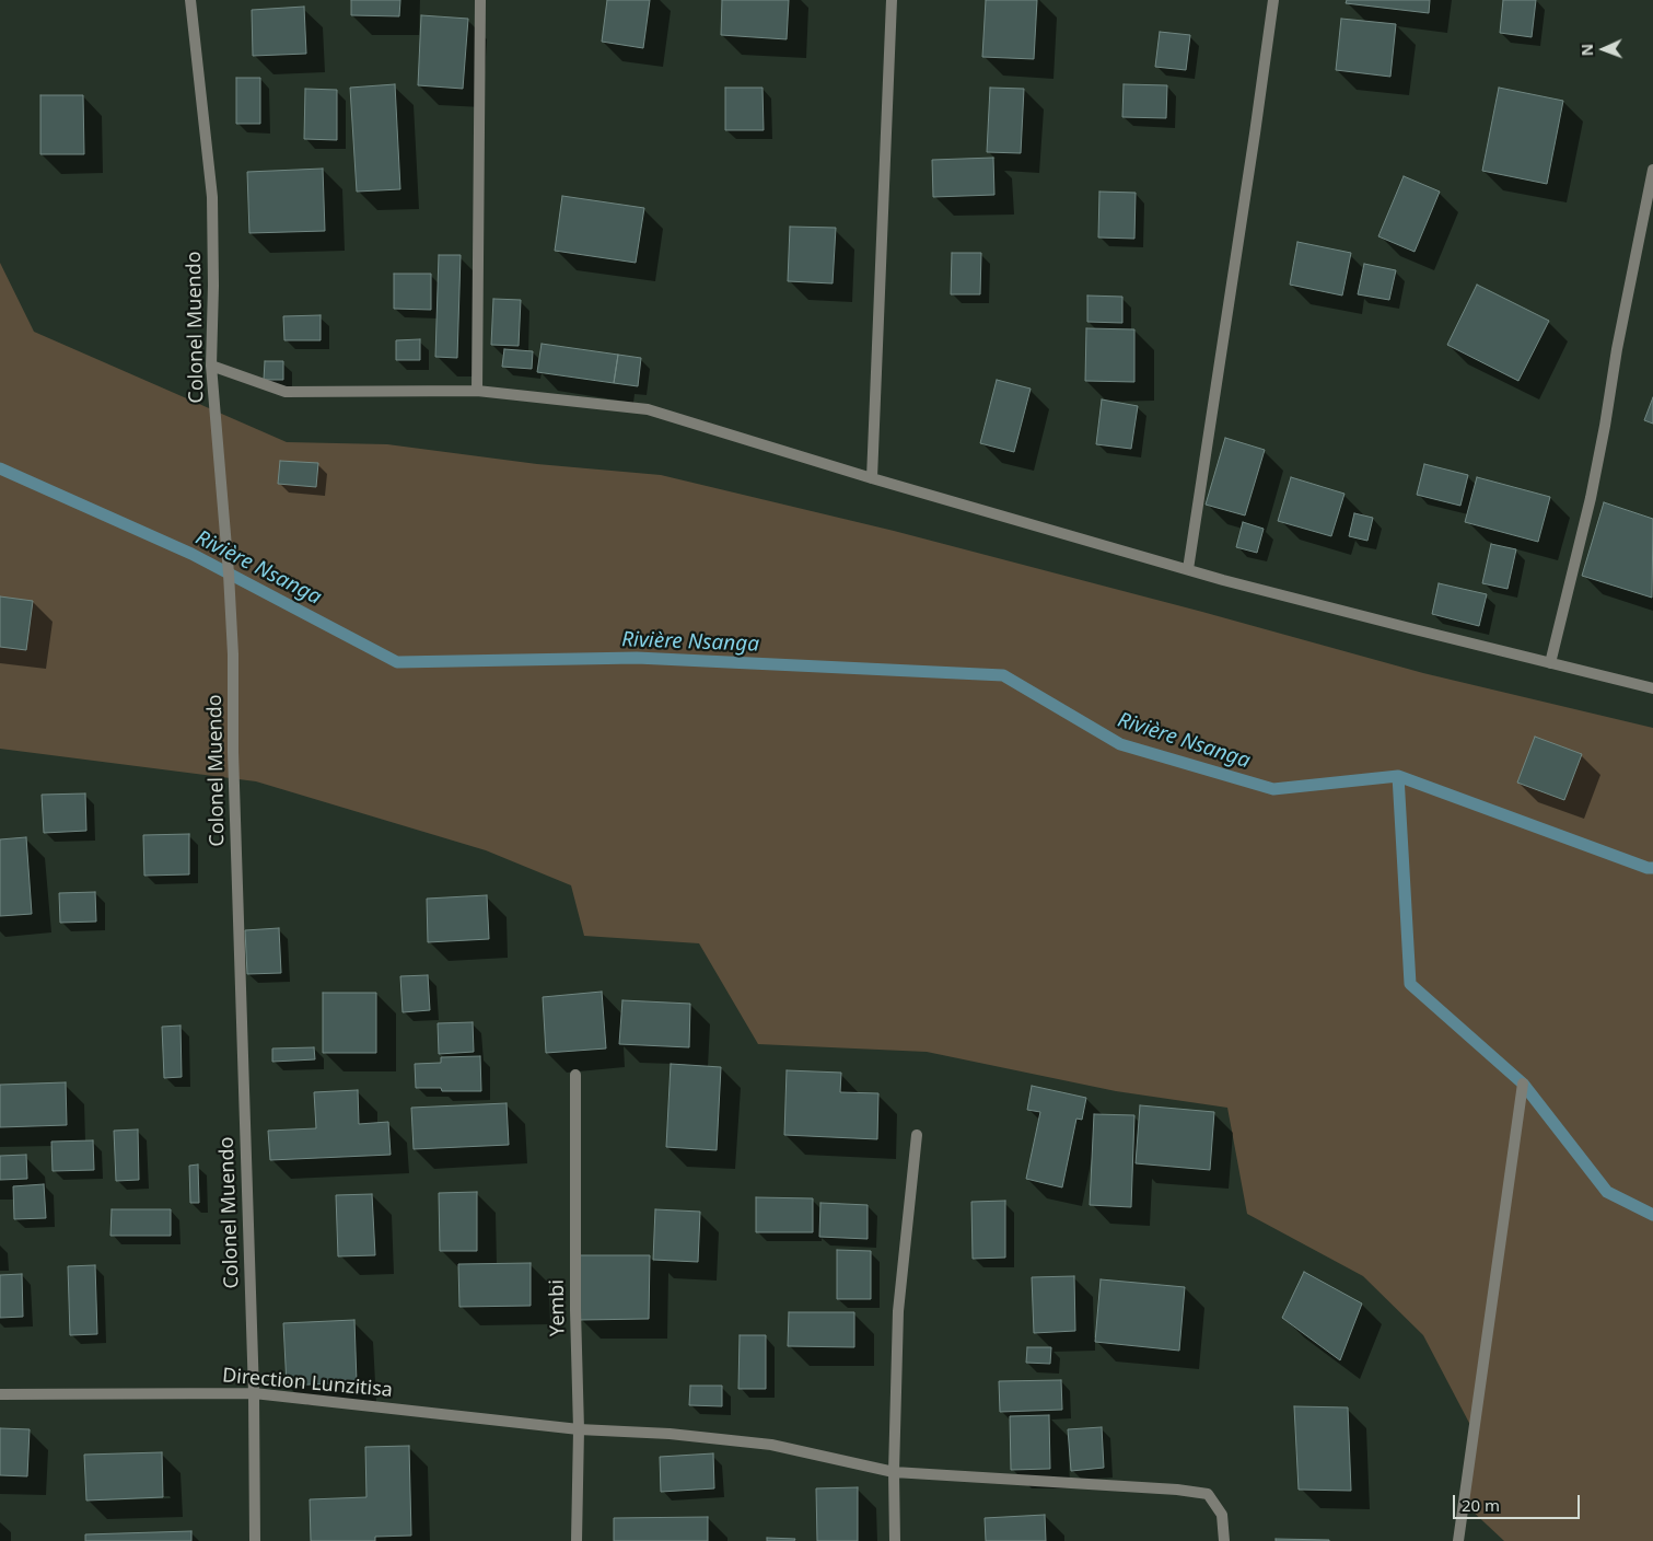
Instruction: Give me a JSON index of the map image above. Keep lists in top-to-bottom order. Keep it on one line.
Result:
{"streets":{"street":["Colonel Muendo","Yembi","Direction Lunzitisa"]},"crossings":[["Colonel Muendo","Direction Lunzitisa"],["Yembi","Direction Lunzitisa"]],"water":["Rivière Nsanga"],"scale_bar":"20 m","north":"left"}
